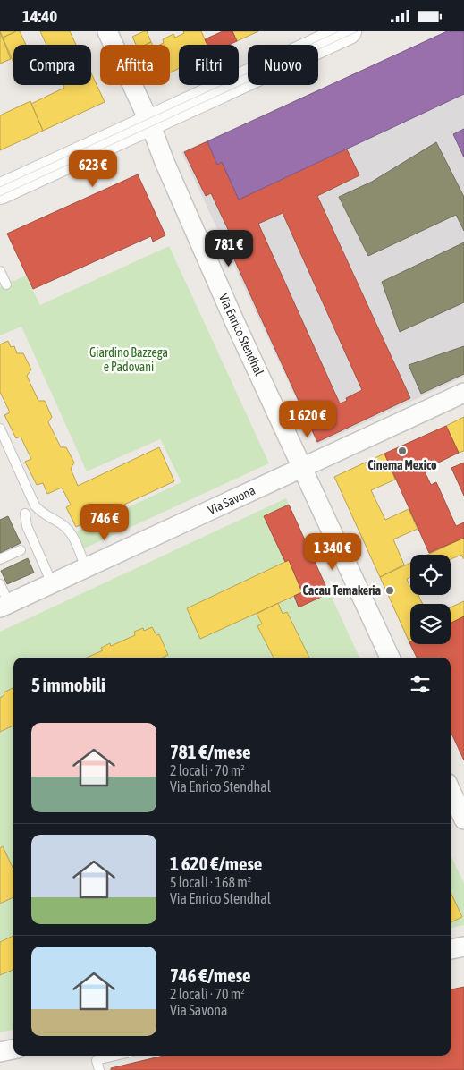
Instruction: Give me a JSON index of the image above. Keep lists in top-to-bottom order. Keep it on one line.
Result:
{"streets":{"street":["Via Enrico Stendhal","Via Savona"]},"crossings":[["Via Enrico Stendhal","Via Savona"]],"parks":["Giardino Bazzega e Padovani"],"places":["Cinema Mexico","Cacau Temakeria"],"page":{"status":"14:40","chip":["Compra","Affitta","Filtri","Nuovo"],"price":["623 €","781 €","1 620 €","746 €","1 340 €"],"heading":"5 immobili","list":[{"name":"781 €/mese","note":"2 locali · 70 m² · Via Enrico Stendhal"},{"name":"1 620 €/mese","note":"5 locali · 168 m² · Via Enrico Stendhal"},{"name":"746 €/mese","note":"2 locali · 70 m² · Via Savona"}]}}
